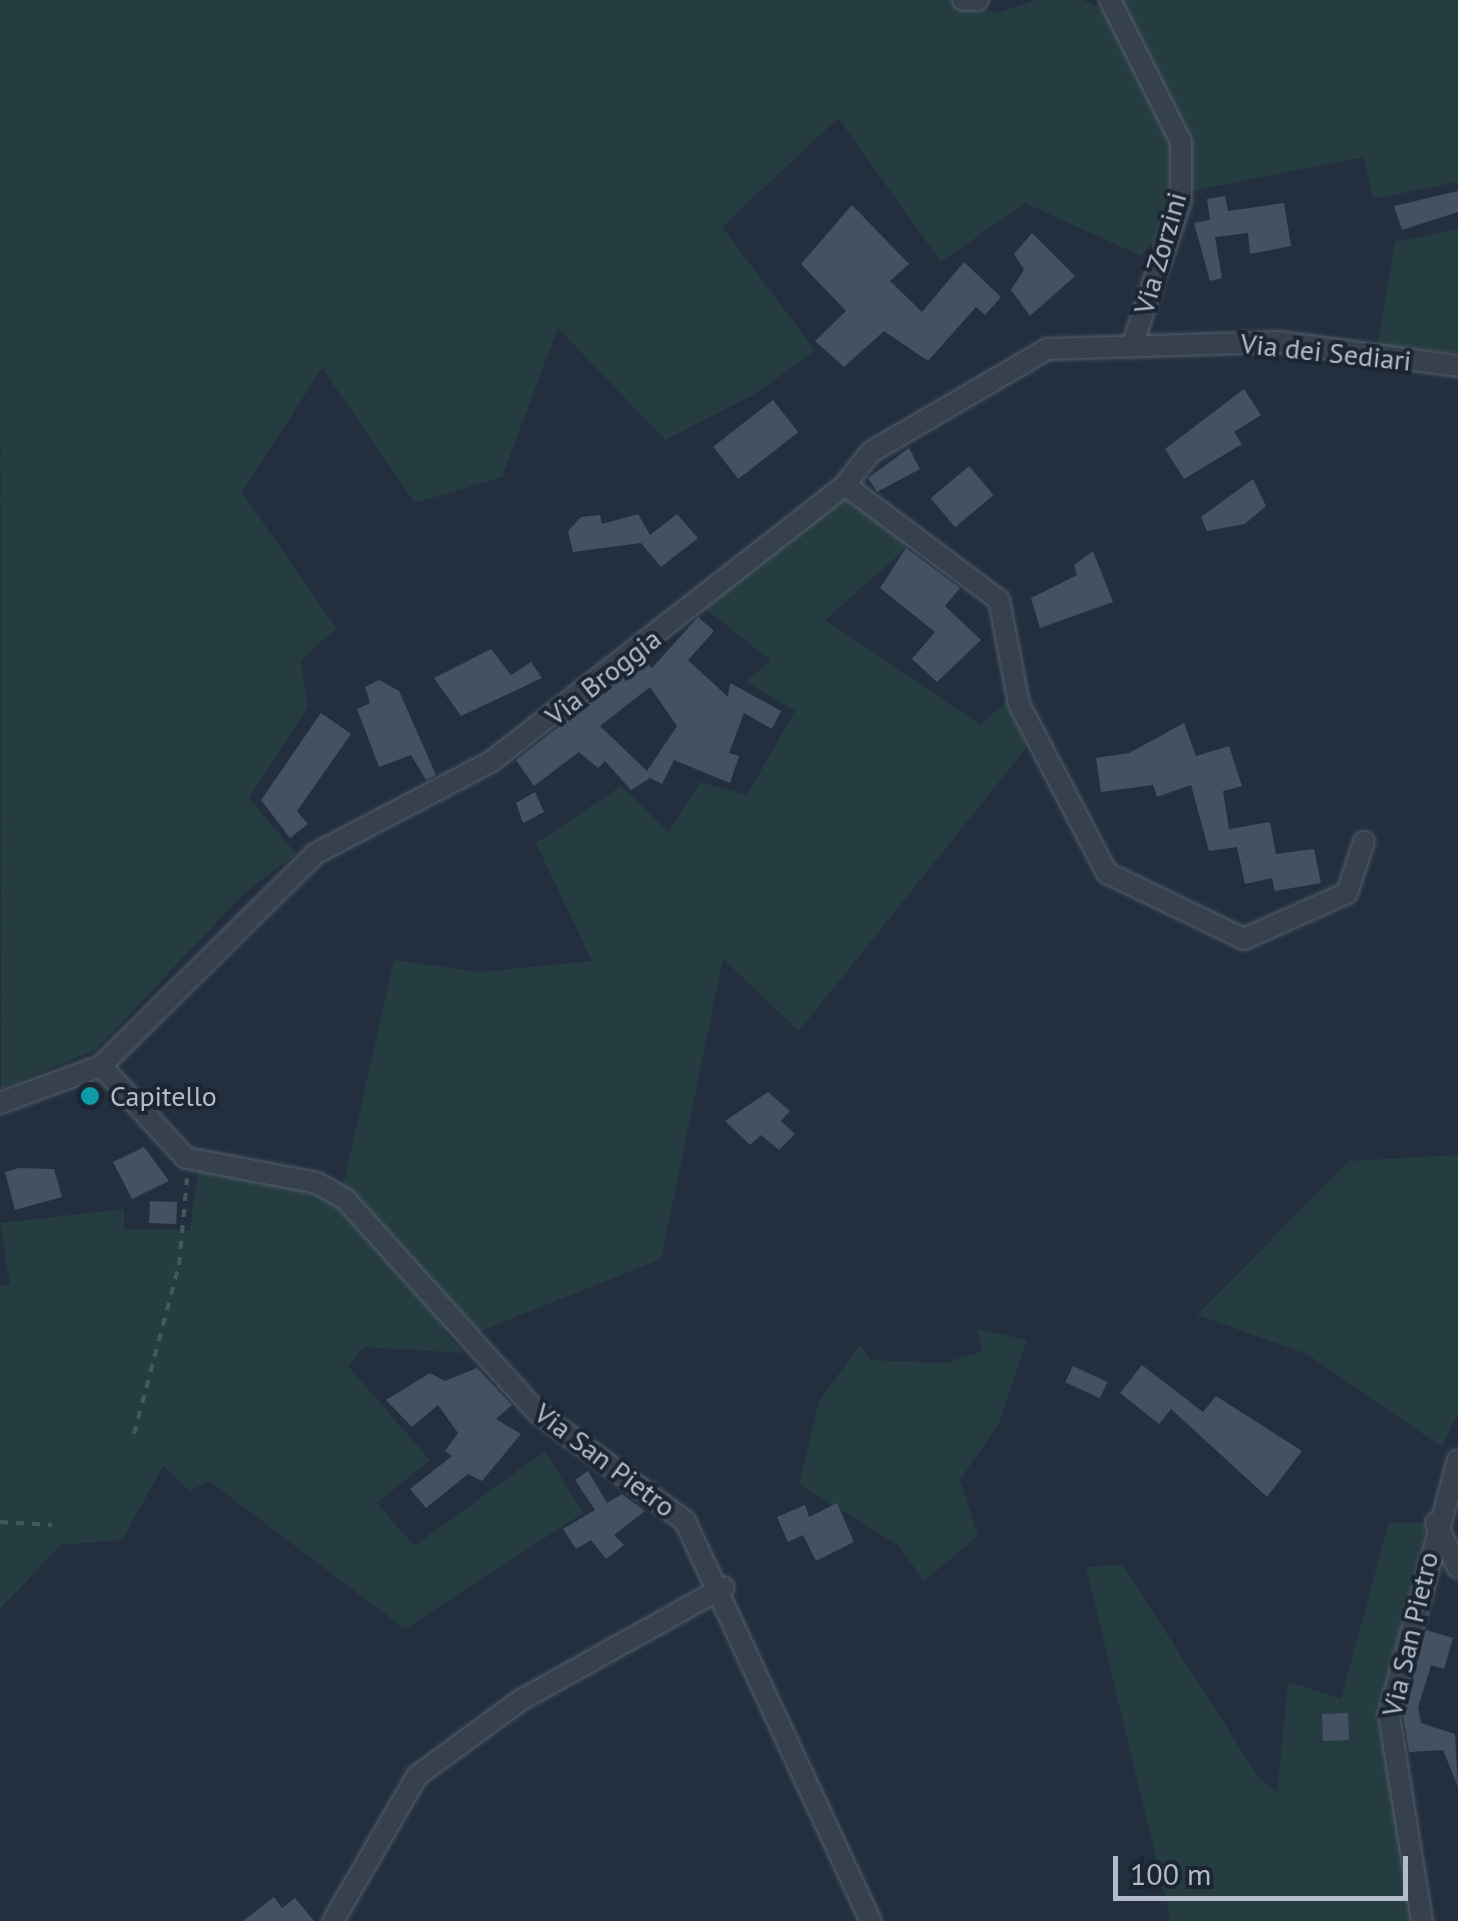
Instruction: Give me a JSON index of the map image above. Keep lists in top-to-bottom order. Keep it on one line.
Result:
{"streets":{"street":["Via Zorzini","Via dei Sediari","Via Broggia","Via San Pietro"]},"crossings":[["Via Zorzini","Via dei Sediari"],["Via Zorzini","Via Broggia"],["Via dei Sediari","Via Broggia"]],"places":["Capitello"],"scale_bar":"100 m"}
